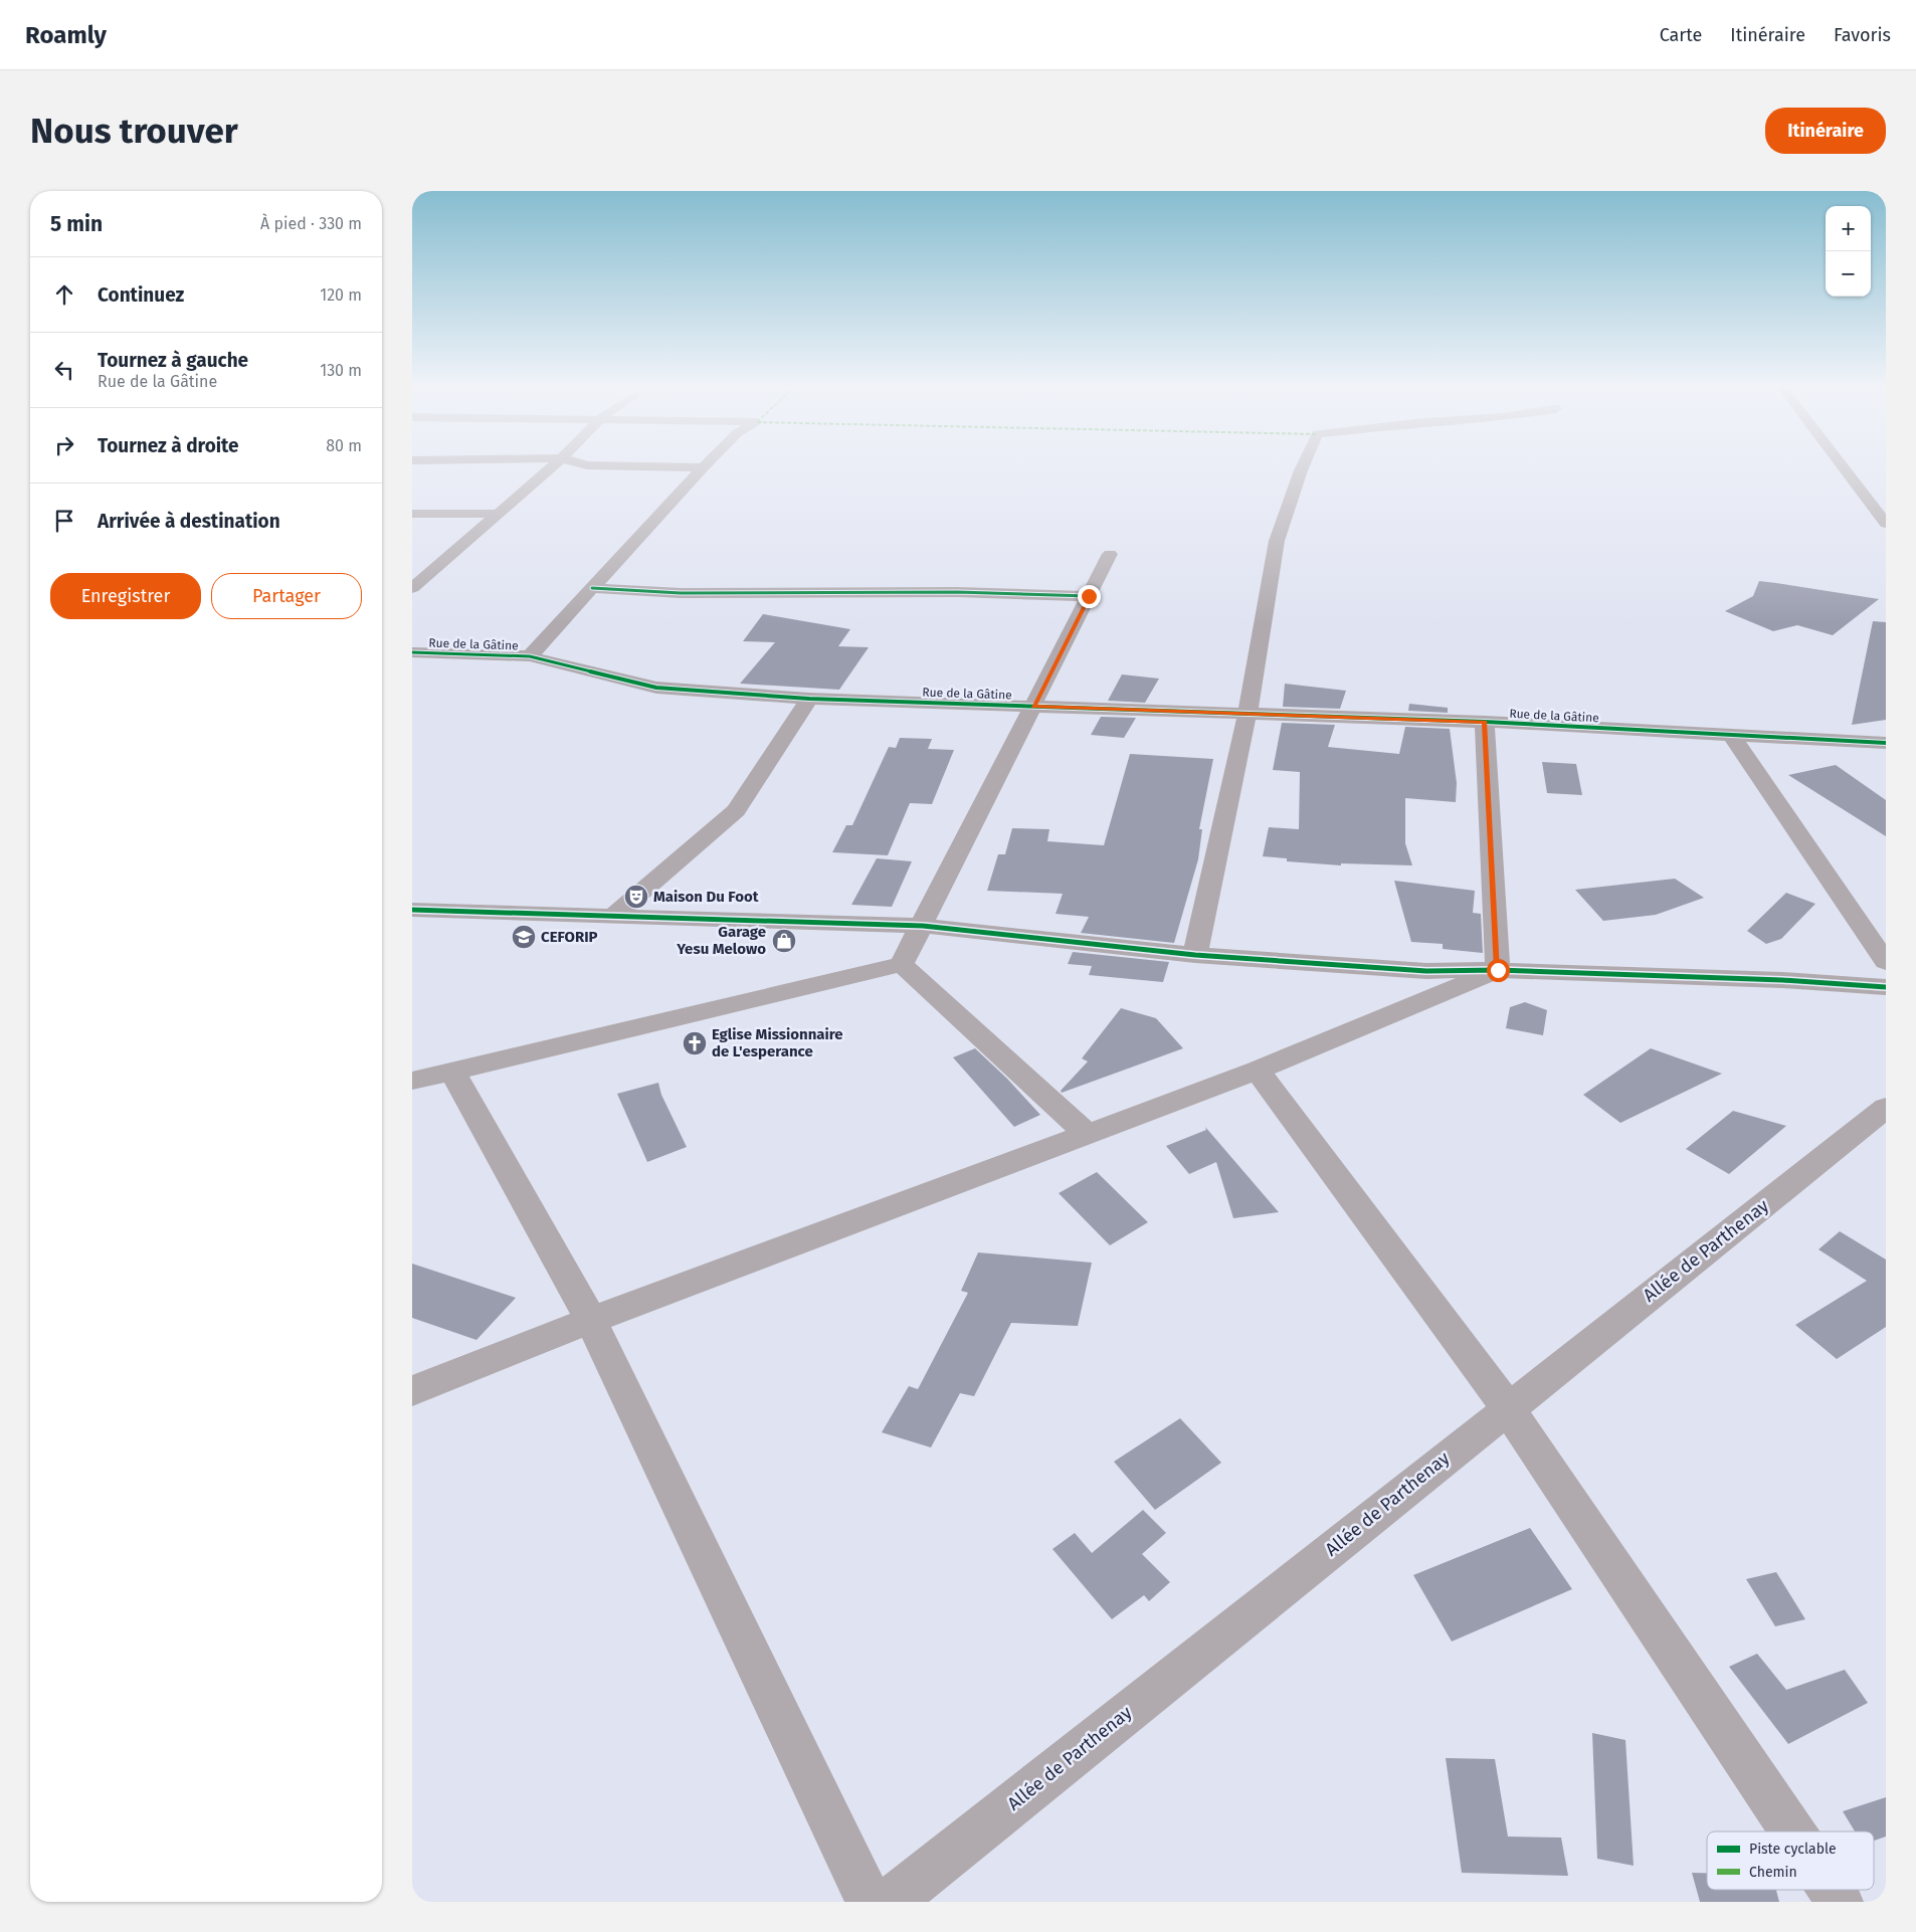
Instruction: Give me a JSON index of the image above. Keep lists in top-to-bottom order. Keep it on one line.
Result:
{"streets":{"street":["Rue de la Gâtine","Allée de Parthenay"]},"places":{"theatre":["Maison Du Foot"],"school or university":["CEFORIP"],"shop":["Garage Yesu Melowo"],"church":["Eglise Missionnaire de L'esperance"]},"legend":["Piste cyclable","Chemin"],"page":{"header":"Roamly","nav":["Carte","Itinéraire","Favoris"],"buttons":["Itinéraire",["Enregistrer","Partager"]],"title":"Nous trouver","heading":["5 min","À pied · 330 m"],"map_buttons":["+","−"],"list":[["Continuez","120 m"],["Tournez à gauche","Rue de la Gâtine","130 m"],["Tournez à droite","80 m"],"Arrivée à destination"]}}
